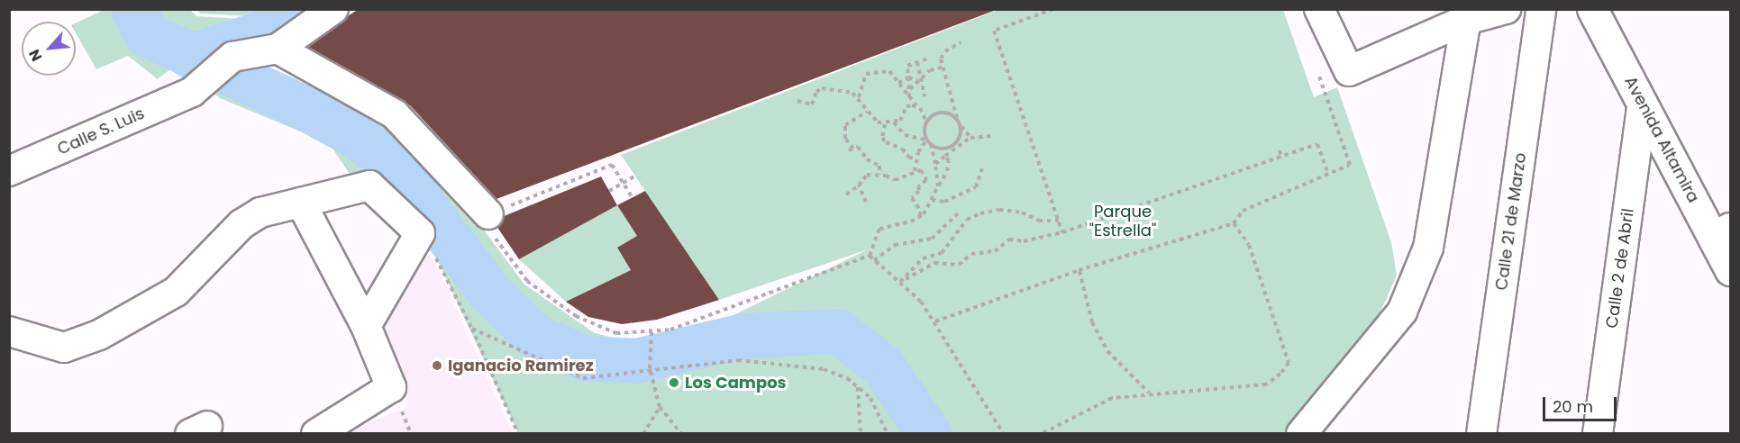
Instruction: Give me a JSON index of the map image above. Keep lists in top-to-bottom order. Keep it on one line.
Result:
{"streets":{"street":["Calle S. Luis","Avenida Altamira","Calle 21 de Marzo","Calle 2 de Abril"]},"crossings":[["Avenida Altamira","Calle 2 de Abril"]],"parks":["Parque \"Estrella\""],"places":["Iganacio Ramirez","Los Campos"],"scale_bar":"20 m","north":"bottom left"}
